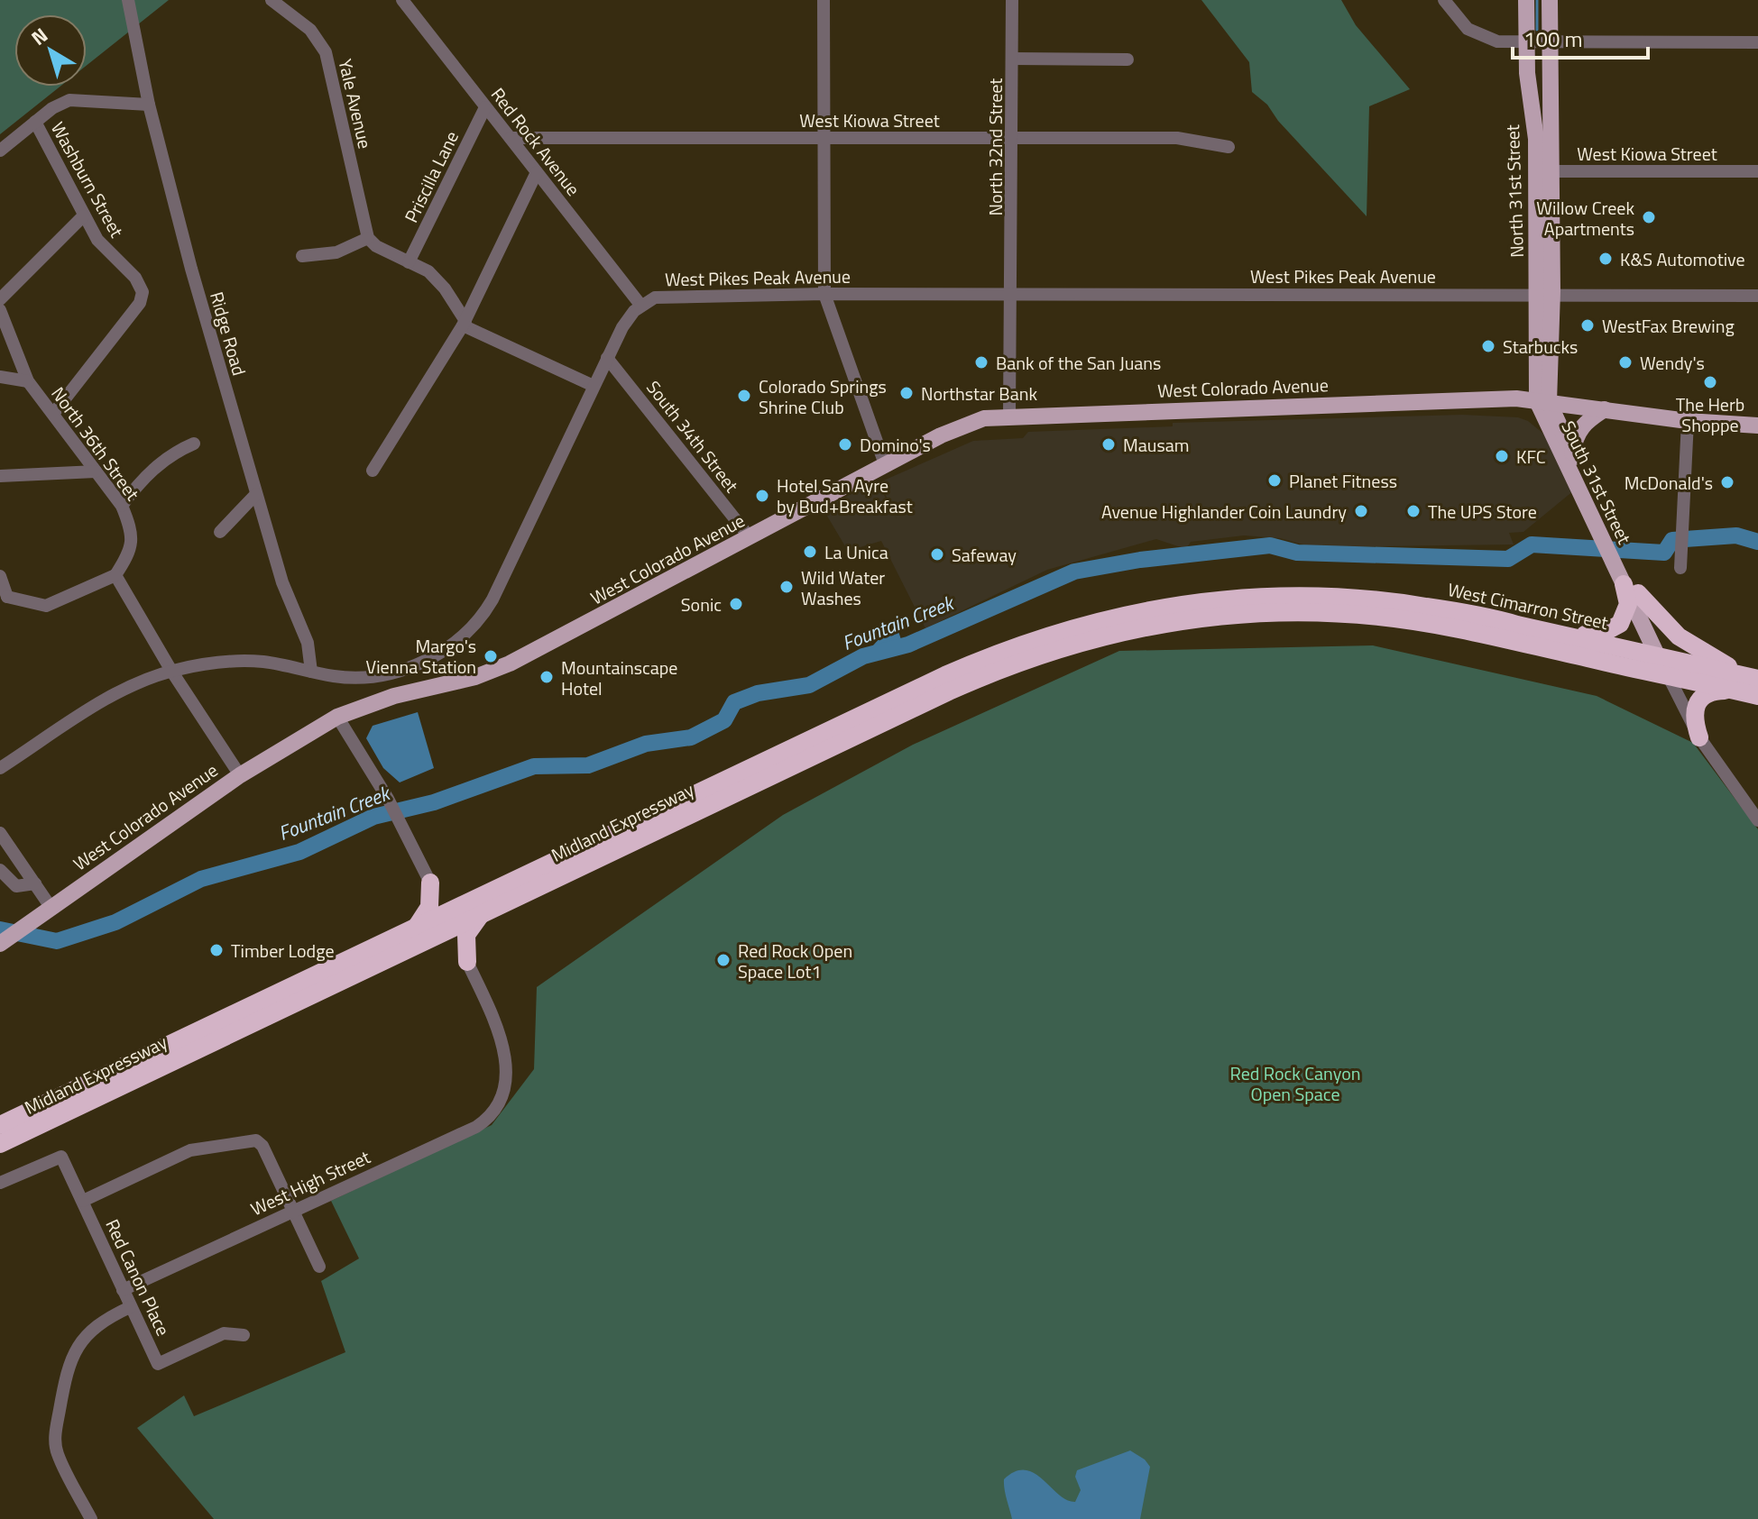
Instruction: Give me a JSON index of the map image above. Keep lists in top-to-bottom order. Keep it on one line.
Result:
{"streets":{"highway":["West Cimarron Street","Midland Expressway"],"main road":["North 31st Street","West Colorado Avenue","South 31st Street"],"street":["Yale Avenue","West Kiowa Street","Red Rock Avenue","North 32nd Street","Priscilla Lane","Washburn Street","West Pikes Peak Avenue","Ridge Road","South 34th Street","North 36th Street","West High Street","Red Canon Place"]},"crossings":[["West Kiowa Street","Red Rock Avenue"],["West Kiowa Street","North 32nd Street"],["West Kiowa Street","North 31st Street"],["Red Rock Avenue","Priscilla Lane"],["Red Rock Avenue","West Pikes Peak Avenue"],["North 32nd Street","West Pikes Peak Avenue"],["North 32nd Street","West Colorado Avenue"],["Washburn Street","North 36th Street"],["North 31st Street","West Pikes Peak Avenue"],["North 31st Street","South 31st Street"],["West Pikes Peak Avenue","South 31st Street"],["West Colorado Avenue","South 34th Street"],["West Colorado Avenue","South 31st Street"],["South 31st Street","West Cimarron Street"],["West Cimarron Street","Midland Expressway"],["West High Street","Red Canon Place"]],"water":["Fountain Creek"],"parks":["Red Rock Canyon Open Space"],"places":["Willow Creek Apartments","K&S Automotive","WestFax Brewing","Starbucks","Bank of the San Juans","Wendy's","The Herb Shoppe","Northstar Bank","Colorado Springs Shrine Club","Domino's","Mausam","KFC","Planet Fitness","McDonald's","Hotel San Ayre by Bud+Breakfast","Avenue Highlander Coin Laundry","The UPS Store","La Unica","Safeway","Wild Water Washes","Sonic","Margo's Vienna Station","Mountainscape Hotel","Timber Lodge","Red Rock Open Space Lot1"],"scale_bar":"100 m","north":"top left"}
